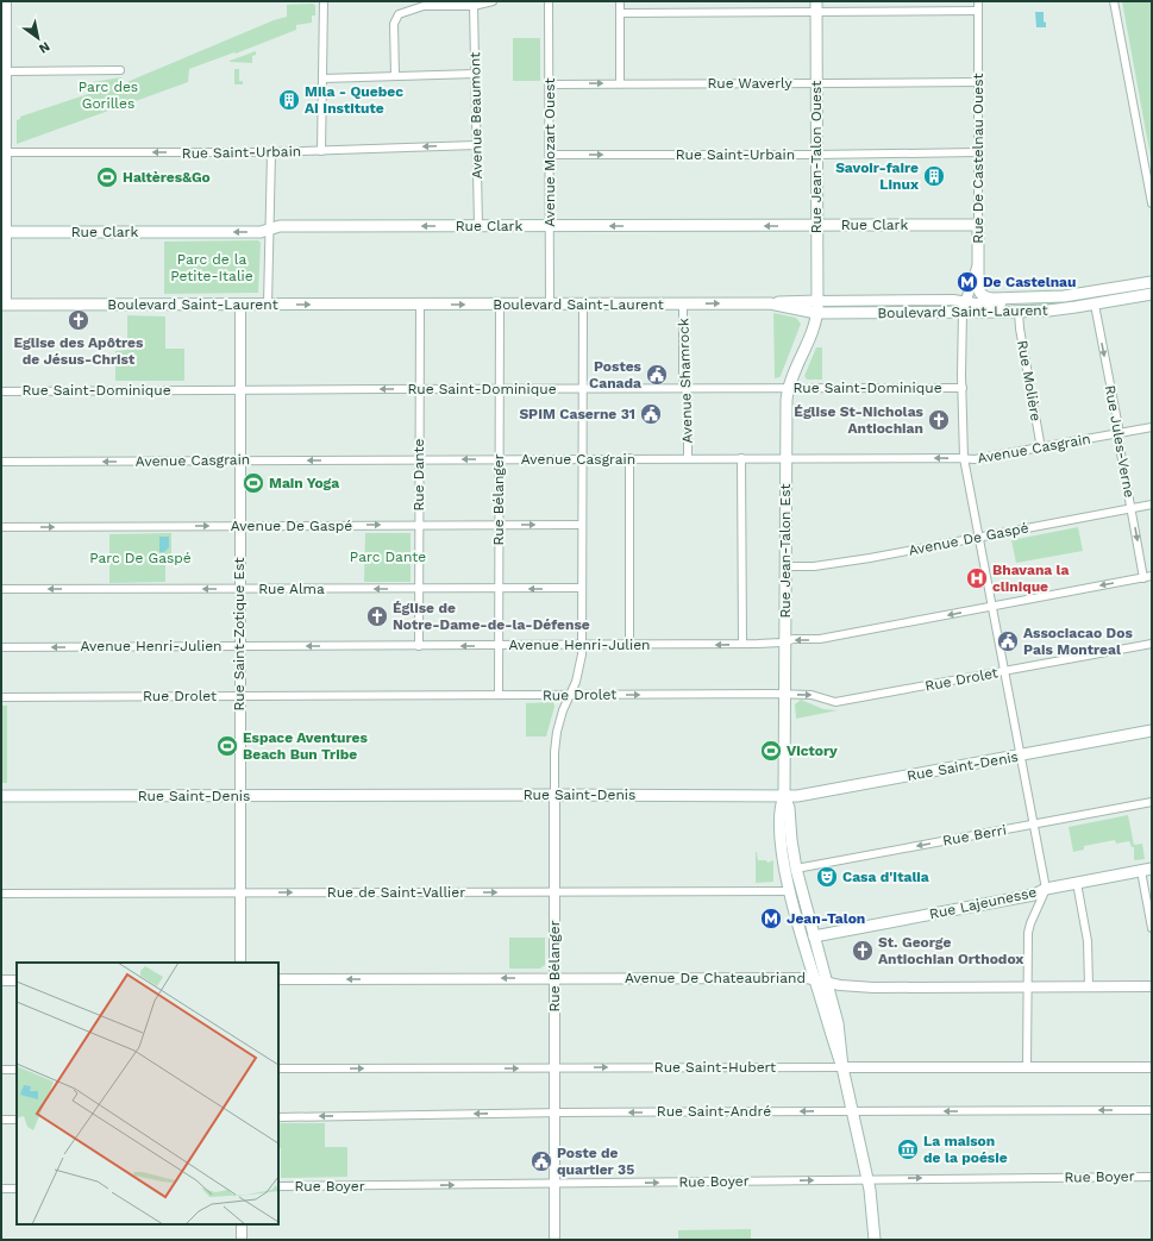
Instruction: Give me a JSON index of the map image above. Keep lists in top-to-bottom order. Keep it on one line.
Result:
{"streets":{"main road":["Rue Jean-Talon Ouest","Rue De Castelnau Ouest","Rue Clark","Boulevard Saint-Laurent","Rue Jean-Talon Est","Rue Saint-Denis","Rue Lajeunesse"],"street":["Rue Waverly","Avenue Beaumont","Rue Saint-Urbain","Avenue Mozart Ouest","Avenue Shamrock","Rue Molière","Rue Saint-Dominique","Rue Jules-Verne","Avenue Casgrain","Rue Dante","Rue Bélanger","Avenue De Gaspé","Rue Alma","Rue Saint-Zotique Est","Avenue Henri-Julien","Rue Drolet","Rue Berri","Rue de Saint-Vallier","Avenue De Chateaubriand","Rue Saint-Hubert","Rue Saint-André","Rue Boyer"]},"crossings":[["Rue Waverly","Avenue Mozart Ouest"],["Rue Waverly","Rue Jean-Talon Ouest"],["Rue Waverly","Rue De Castelnau Ouest"],["Avenue Beaumont","Rue Saint-Urbain"],["Avenue Beaumont","Rue Clark"],["Rue Saint-Urbain","Avenue Mozart Ouest"],["Rue Saint-Urbain","Rue Jean-Talon Ouest"],["Rue Saint-Urbain","Rue De Castelnau Ouest"],["Avenue Mozart Ouest","Rue Clark"],["Avenue Mozart Ouest","Boulevard Saint-Laurent"],["Rue Jean-Talon Ouest","Rue Clark"],["Rue Jean-Talon Ouest","Boulevard Saint-Laurent"],["Rue Jean-Talon Ouest","Rue Jean-Talon Est"],["Rue De Castelnau Ouest","Rue Clark"],["Rue De Castelnau Ouest","Boulevard Saint-Laurent"],["Boulevard Saint-Laurent","Avenue Shamrock"],["Boulevard Saint-Laurent","Rue Molière"],["Boulevard Saint-Laurent","Rue Jules-Verne"],["Boulevard Saint-Laurent","Rue Dante"],["Boulevard Saint-Laurent","Rue Bélanger"],["Boulevard Saint-Laurent","Rue Jean-Talon Est"],["Boulevard Saint-Laurent","Rue Saint-Zotique Est"],["Avenue Shamrock","Rue Saint-Dominique"],["Avenue Shamrock","Avenue Casgrain"],["Rue Molière","Avenue Casgrain"],["Rue Saint-Dominique","Rue Dante"],["Rue Saint-Dominique","Rue Bélanger"],["Rue Saint-Dominique","Rue Jean-Talon Est"],["Rue Saint-Dominique","Rue Saint-Zotique Est"],["Rue Jules-Verne","Avenue Casgrain"],["Rue Jules-Verne","Avenue De Gaspé"],["Rue Jules-Verne","Avenue Henri-Julien"],["Avenue Casgrain","Rue Dante"],["Avenue Casgrain","Rue Bélanger"],["Avenue Casgrain","Rue Jean-Talon Est"],["Avenue Casgrain","Rue Saint-Zotique Est"],["Rue Dante","Avenue De Gaspé"],["Rue Dante","Rue Alma"],["Rue Dante","Avenue Henri-Julien"],["Rue Bélanger","Avenue De Gaspé"],["Rue Bélanger","Rue Alma"],["Rue Bélanger","Avenue Henri-Julien"],["Rue Bélanger","Rue Drolet"],["Rue Bélanger","Rue Saint-Denis"],["Rue Bélanger","Rue de Saint-Vallier"],["Rue Bélanger","Avenue De Chateaubriand"],["Rue Bélanger","Rue Saint-Hubert"],["Rue Bélanger","Rue Saint-André"],["Rue Bélanger","Rue Boyer"],["Avenue De Gaspé","Rue Jean-Talon Est"],["Avenue De Gaspé","Rue Saint-Zotique Est"],["Rue Jean-Talon Est","Avenue Henri-Julien"],["Rue Jean-Talon Est","Rue Drolet"],["Rue Jean-Talon Est","Rue Saint-Denis"],["Rue Jean-Talon Est","Rue Berri"],["Rue Jean-Talon Est","Rue de Saint-Vallier"],["Rue Jean-Talon Est","Rue Lajeunesse"],["Rue Jean-Talon Est","Avenue De Chateaubriand"],["Rue Jean-Talon Est","Rue Saint-Hubert"],["Rue Jean-Talon Est","Rue Saint-André"],["Rue Jean-Talon Est","Rue Boyer"],["Rue Alma","Rue Saint-Zotique Est"],["Rue Saint-Zotique Est","Avenue Henri-Julien"],["Rue Saint-Zotique Est","Rue Drolet"],["Rue Saint-Zotique Est","Rue Saint-Denis"],["Rue Saint-Zotique Est","Rue de Saint-Vallier"]],"one_way":["Rue Clark","Rue Jules-Verne","Avenue Casgrain","Avenue De Gaspé","Rue Alma","Avenue Henri-Julien","Rue Drolet","Rue Berri","Rue de Saint-Vallier","Rue Saint-Hubert","Rue Saint-André","Rue Boyer"],"parks":["Parc des Gorilles","Parc de la Petite-Italie","Parc Dante","Parc De Gaspé"],"places":{"building":["Mila - Quebec AI Institute","Savoir-faire Linux"],"sports":["Haltères&Go","Main Yoga","Espace Aventures Beach Bun Tribe","Victory"],"metro station":["De Castelnau","Jean-Talon"],"church":["Eglise des Apôtres de Jésus-Christ","Église St-Nicholas Antiochian","Église de Notre-Dame-de-la-Défense","St. George Antiochian Orthodox"],"public building":["Postes Canada","SPIM Caserne 31","Associacao Dos Pais Montreal","Poste de quartier 35"],"hospital":["Bhavana la clinique"],"theatre":["Casa d'Italia"],"museum":["La maison de la poésie"]},"north":"bottom right"}
